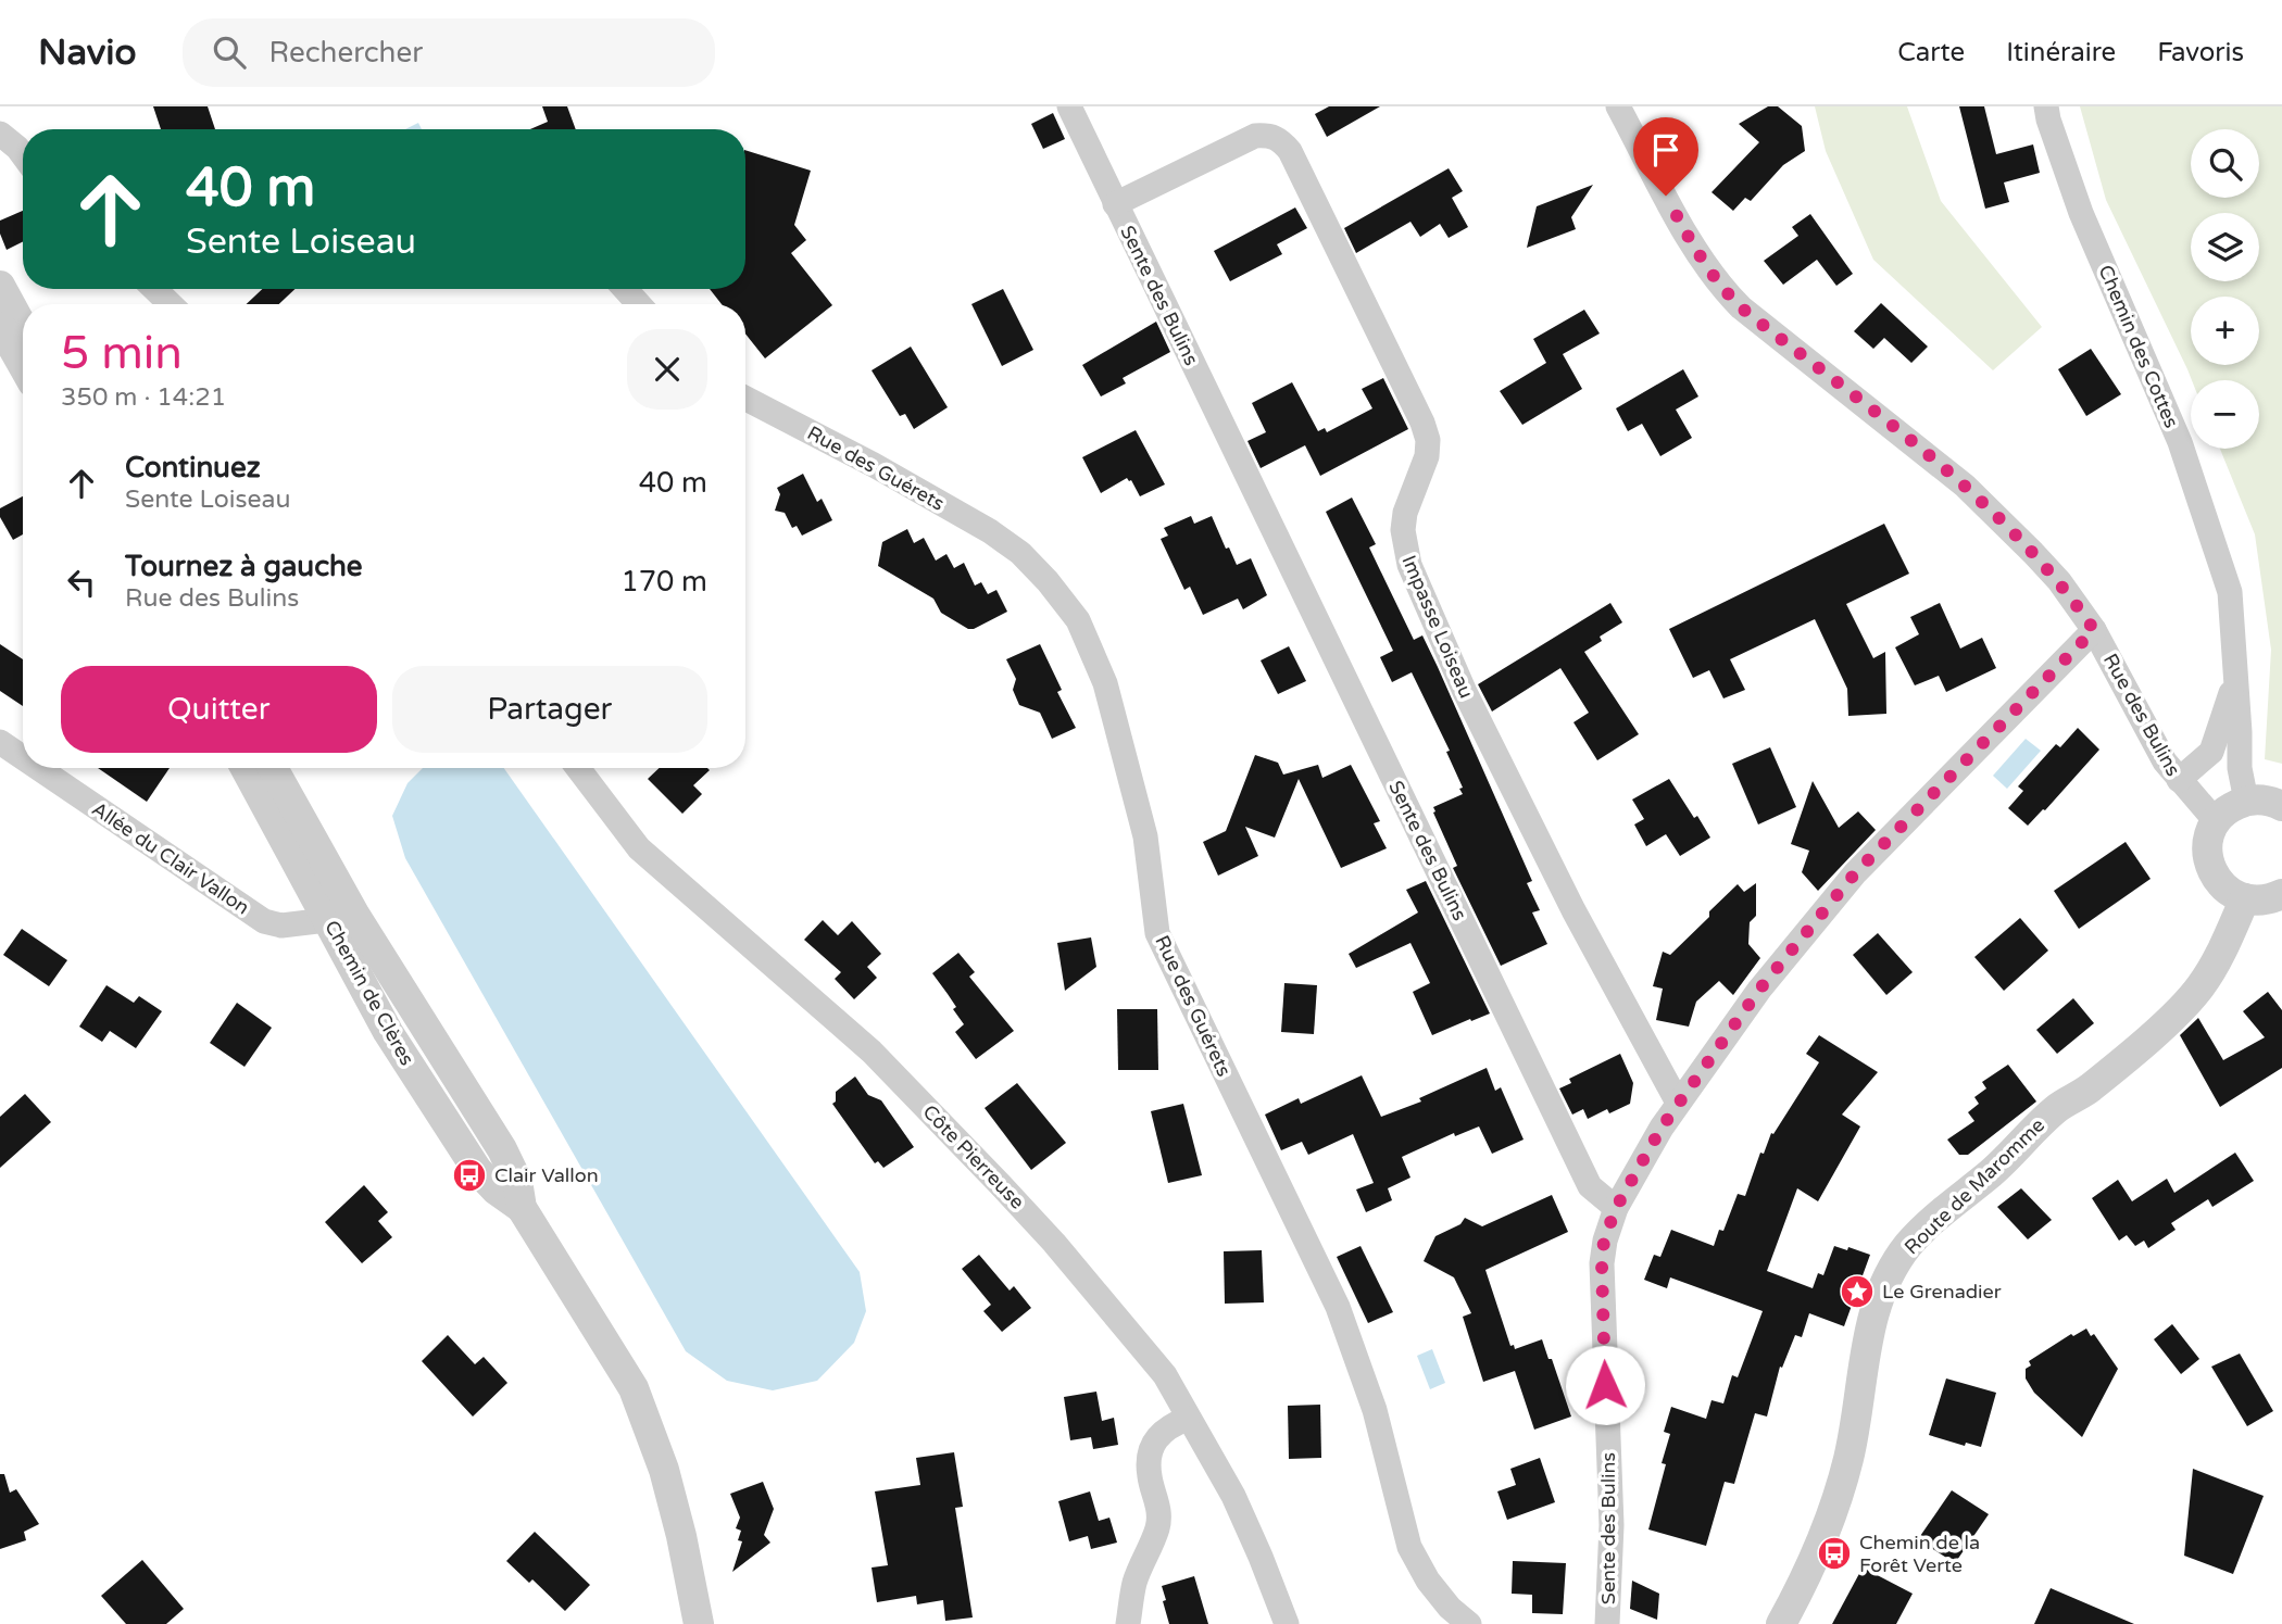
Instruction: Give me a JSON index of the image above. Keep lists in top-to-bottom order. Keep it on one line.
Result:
{"streets":{"street":["Sente des Bulins","Chemin des Cottes","Rue des Guérets","Impasse Loiseau","Rue des Bulins","Allée du Clair Vallon","Chemin de Clères","Côte Pierreuse","Route de Maromme"]},"crossings":[["Sente des Bulins","Impasse Loiseau"],["Chemin des Cottes","Rue des Bulins"],["Allée du Clair Vallon","Chemin de Clères"]],"places":{"bus stop":["Clair Vallon","Chemin de la Forêt Verte"],"place":["Le Grenadier"]},"page":{"header":"Navio","search":"Rechercher","nav":["Carte","Itinéraire","Favoris"],"map_buttons":["+","−"],"turn":["40 m","Sente Loiseau"],"heading":["5 min","350 m · 14:21"],"list":[{"name":"Continuez","note":"Sente Loiseau","value":"40 m"},{"name":"Tournez à gauche","note":"Rue des Bulins","value":"170 m"}],"buttons":["Quitter","Partager"]}}
